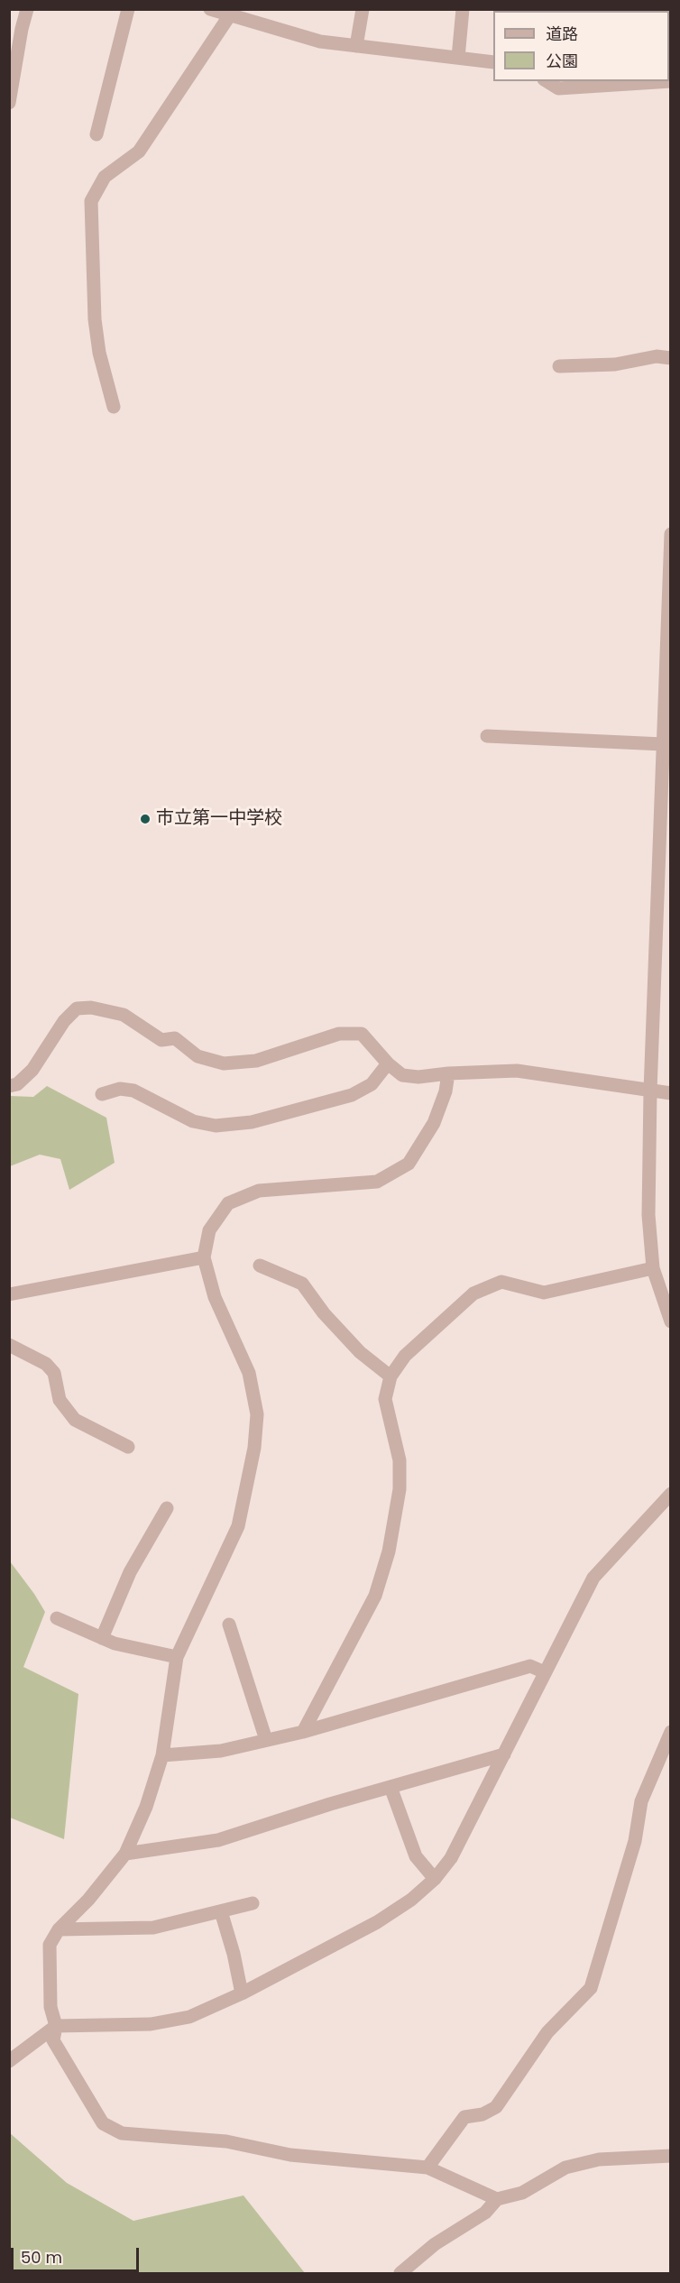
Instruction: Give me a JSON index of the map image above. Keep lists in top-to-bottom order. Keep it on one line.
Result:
{"places":["市立第一中学校"],"legend":["道路","公園"],"scale_bar":"50 m"}
